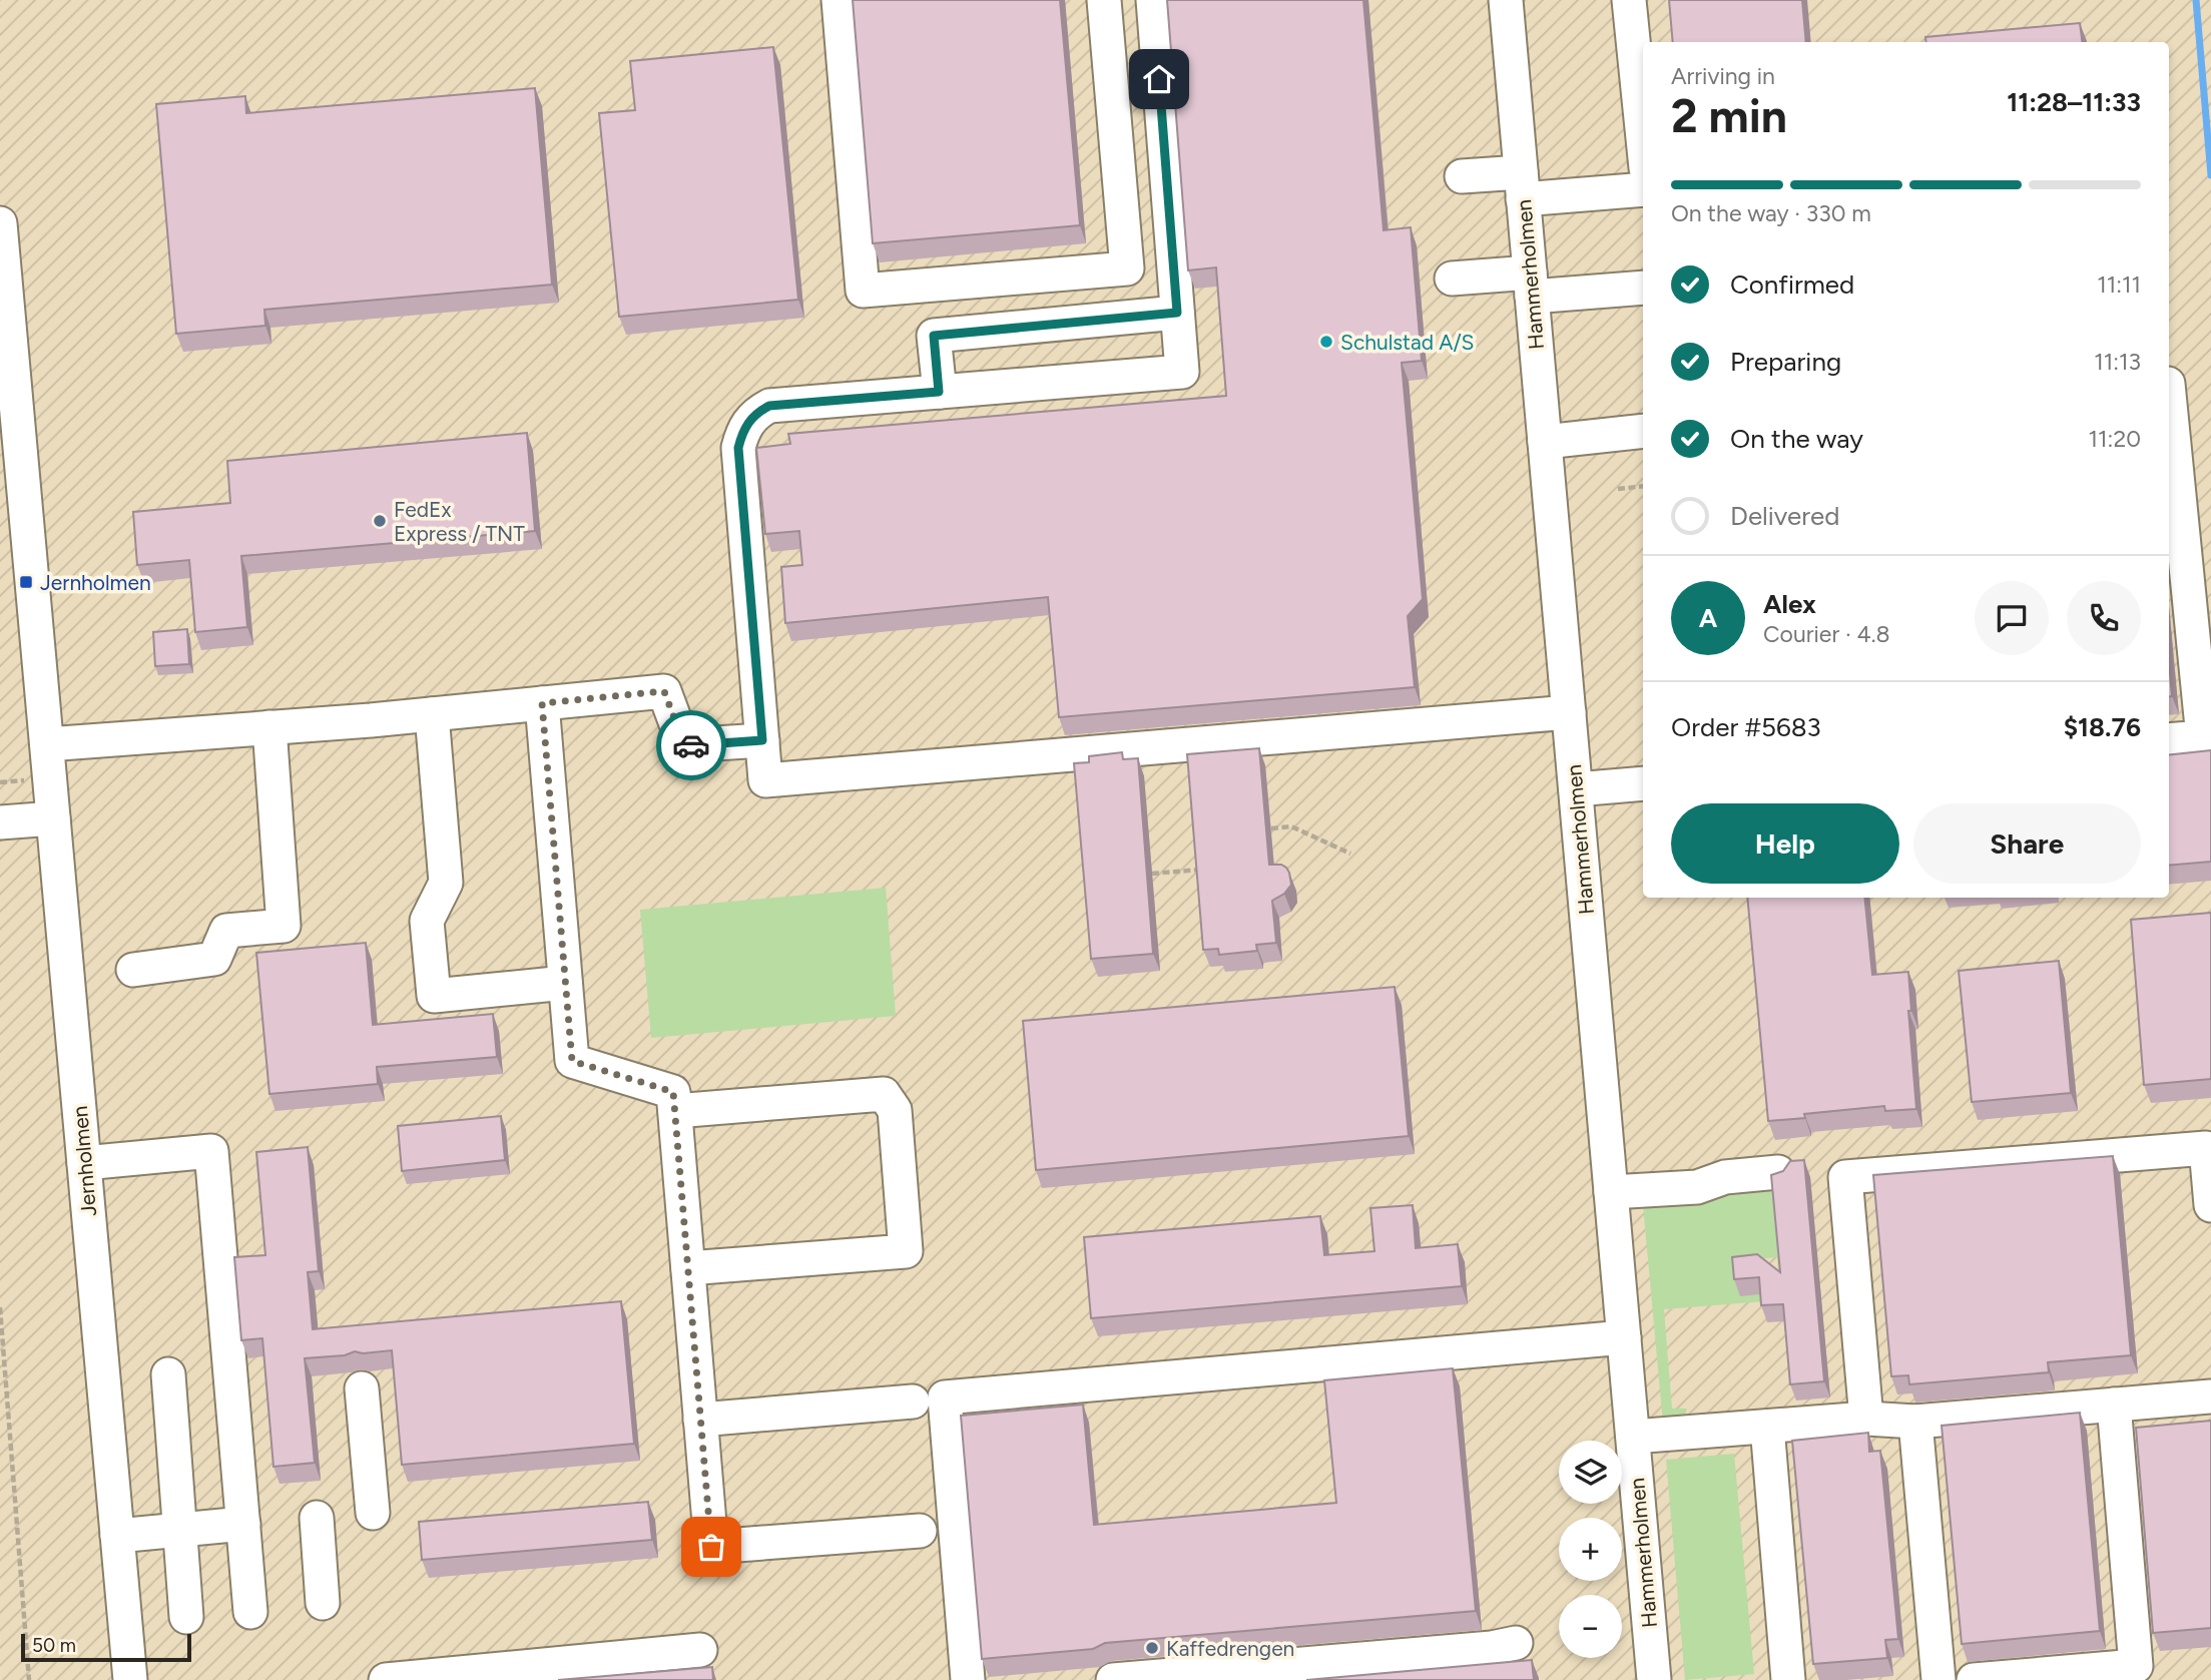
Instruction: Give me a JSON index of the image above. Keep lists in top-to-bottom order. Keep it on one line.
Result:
{"streets":{"street":["Hammerholmen","Jernholmen"]},"places":{"other":["Schulstad A/S","FedEx Express / TNT","Kaffedrengen"],"transit":["Jernholmen"]},"scale_bar":"50 m","page":{"heading":["2 min","Arriving in","11:28–11:33"],"panel":["Alex","Courier · 4.8","Order #5683","$18.76"],"bar":"On the way · 330 m","list":[["Confirmed","11:11"],["Preparing","11:13"],["On the way","11:20"],"Delivered"],"round":"A","buttons":["Help","Share"],"map_buttons":["+","−"],"scale":"50 m"}}
